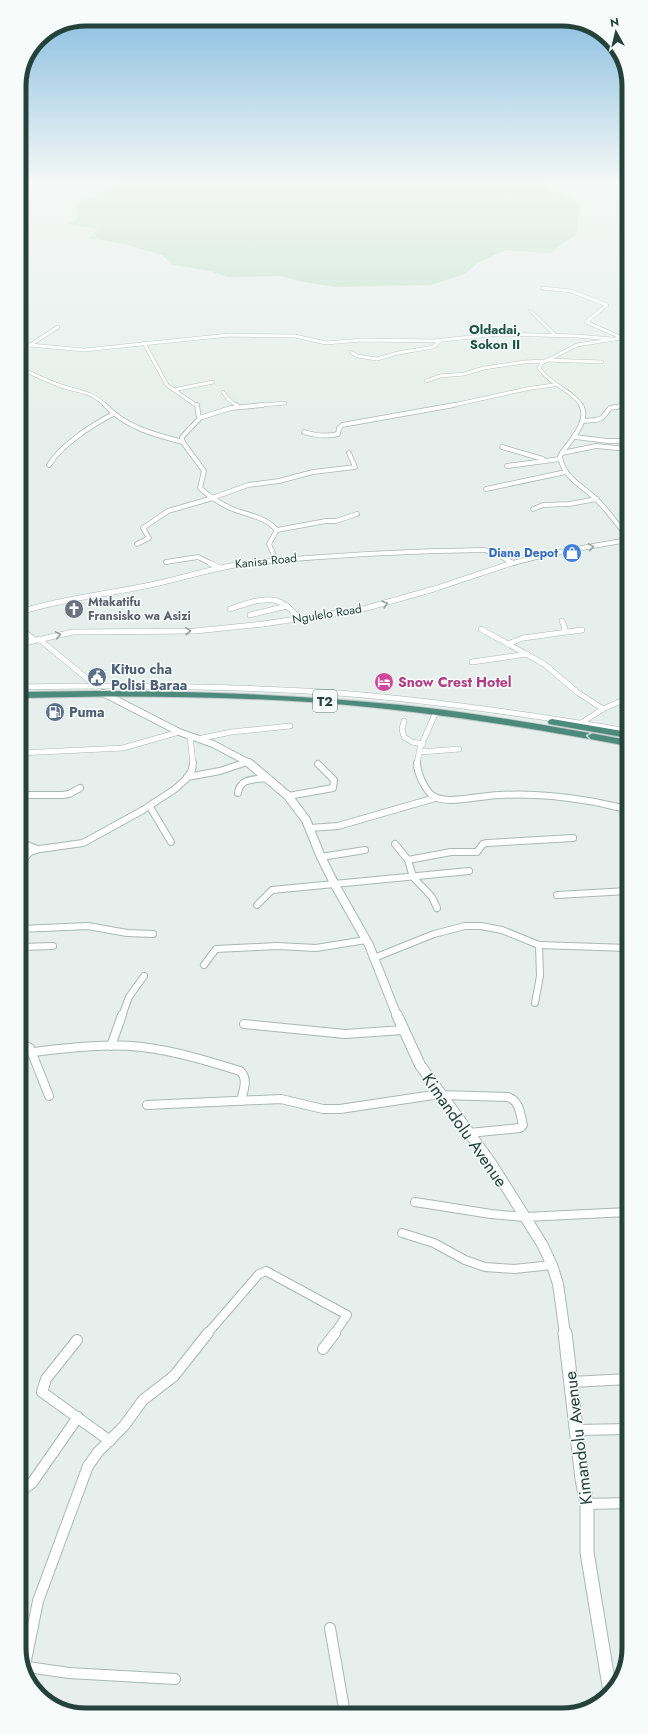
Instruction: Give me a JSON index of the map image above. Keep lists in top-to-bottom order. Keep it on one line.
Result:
{"streets":{"highway":["T2"],"street":["Kanisa Road","Ngulelo Road","Kimandolu Avenue"]},"crossings":[["Kanisa Road","Ngulelo Road"],["T2","Kimandolu Avenue"]],"districts":["Oldadai, Sokon II"],"places":{"shop":["Diana Depot"],"church":["Mtakatifu Fransisko wa Asizi"],"public building":["Kituo cha Polisi Baraa"],"hotel":["Snow Crest Hotel"],"fuel station":["Puma"]},"north":"top"}
